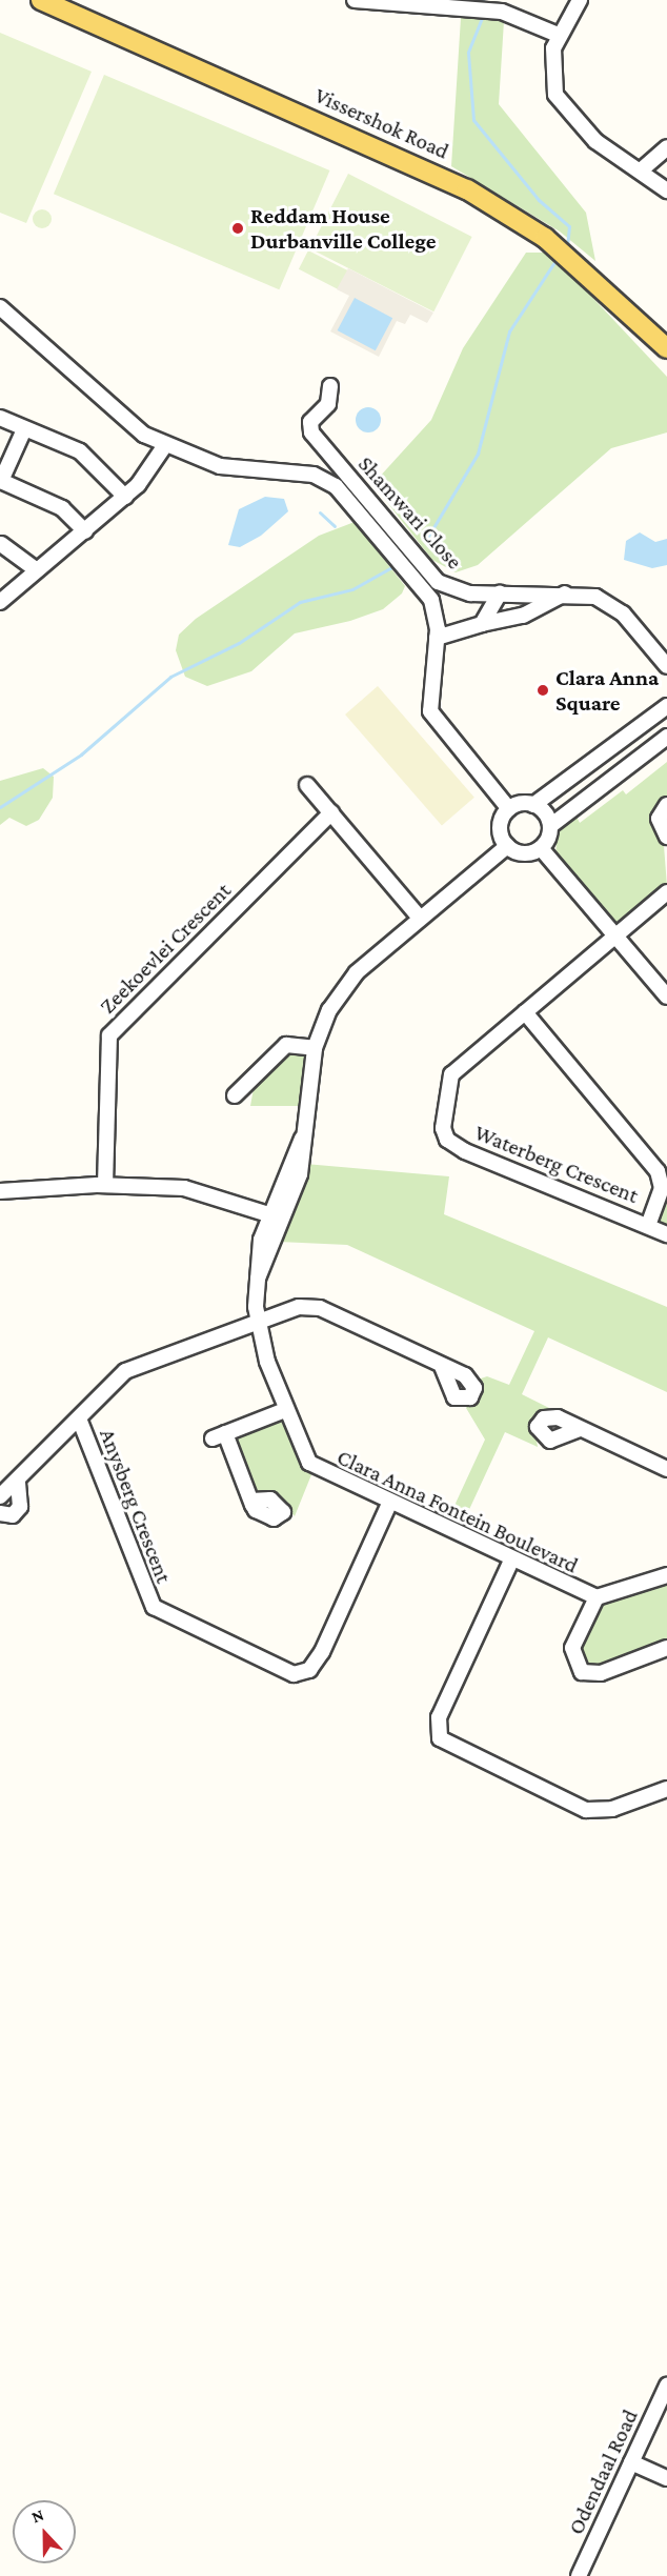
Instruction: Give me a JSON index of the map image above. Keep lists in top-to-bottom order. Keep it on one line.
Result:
{"streets":{"main road":["Vissershok Road"],"street":["Shamwari Close","Zeekoevlei Crescent","Waterberg Crescent","Anysberg Crescent","Clara Anna Fontein Boulevard","Odendaal Road"]},"crossings":[["Anysberg Crescent","Clara Anna Fontein Boulevard"]],"places":["Reddam House Durbanville College","Clara Anna Square"],"north":"top"}
